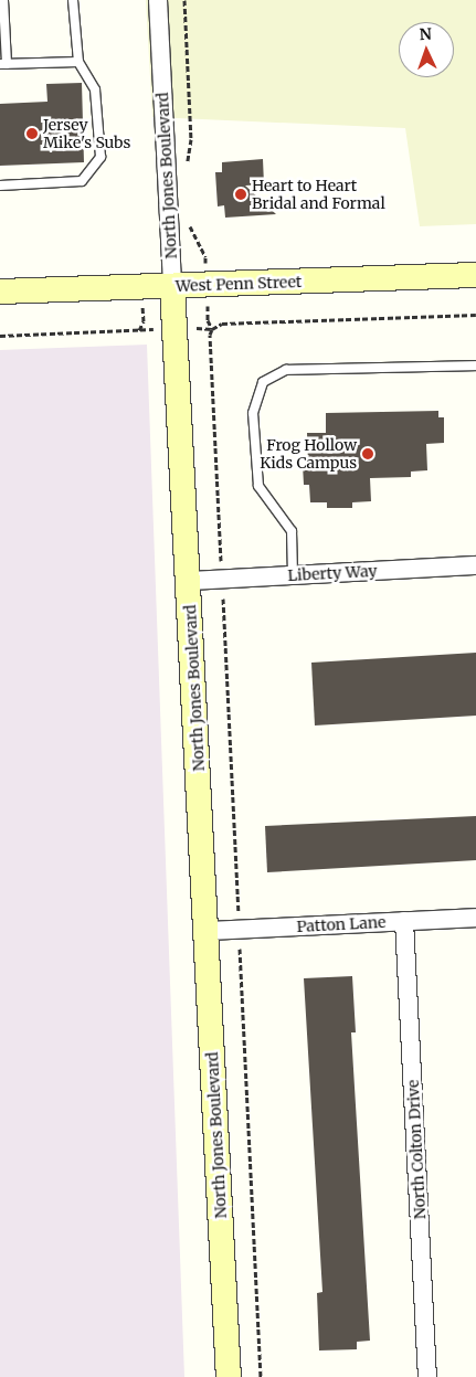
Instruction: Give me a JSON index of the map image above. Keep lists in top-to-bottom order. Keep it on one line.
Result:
{"streets":{"street":["North Jones Boulevard","West Penn Street","Liberty Way","Patton Lane","North Colton Drive"]},"crossings":[["North Jones Boulevard","West Penn Street"],["North Jones Boulevard","Liberty Way"],["North Jones Boulevard","Patton Lane"],["Patton Lane","North Colton Drive"]],"places":["Jersey Mike's Subs","Heart to Heart Bridal and Formal","Frog Hollow Kids Campus"],"north":"top"}
